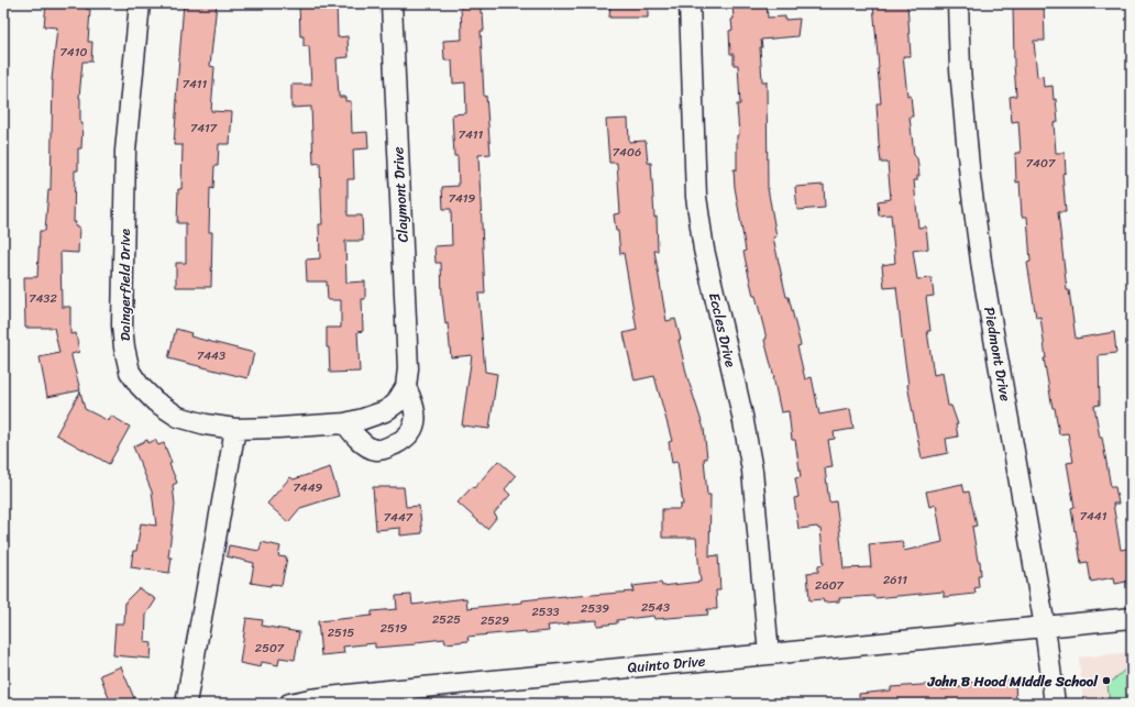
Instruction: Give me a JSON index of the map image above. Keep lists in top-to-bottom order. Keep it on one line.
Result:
{"streets":{"street":["Claymont Drive","Daingerfield Drive","Eccles Drive","Piedmont Drive","Quinto Drive"]},"crossings":[["Claymont Drive","Daingerfield Drive"],["Eccles Drive","Quinto Drive"],["Piedmont Drive","Quinto Drive"]],"places":["John B Hood Middle School"],"house_numbers":["7410","7411","7417","7411","7406","7407","7419","7432","7443","7449","7441","7447","2611","2607","2543","2539","2533","2525","2529","2519","2515","2507"]}
